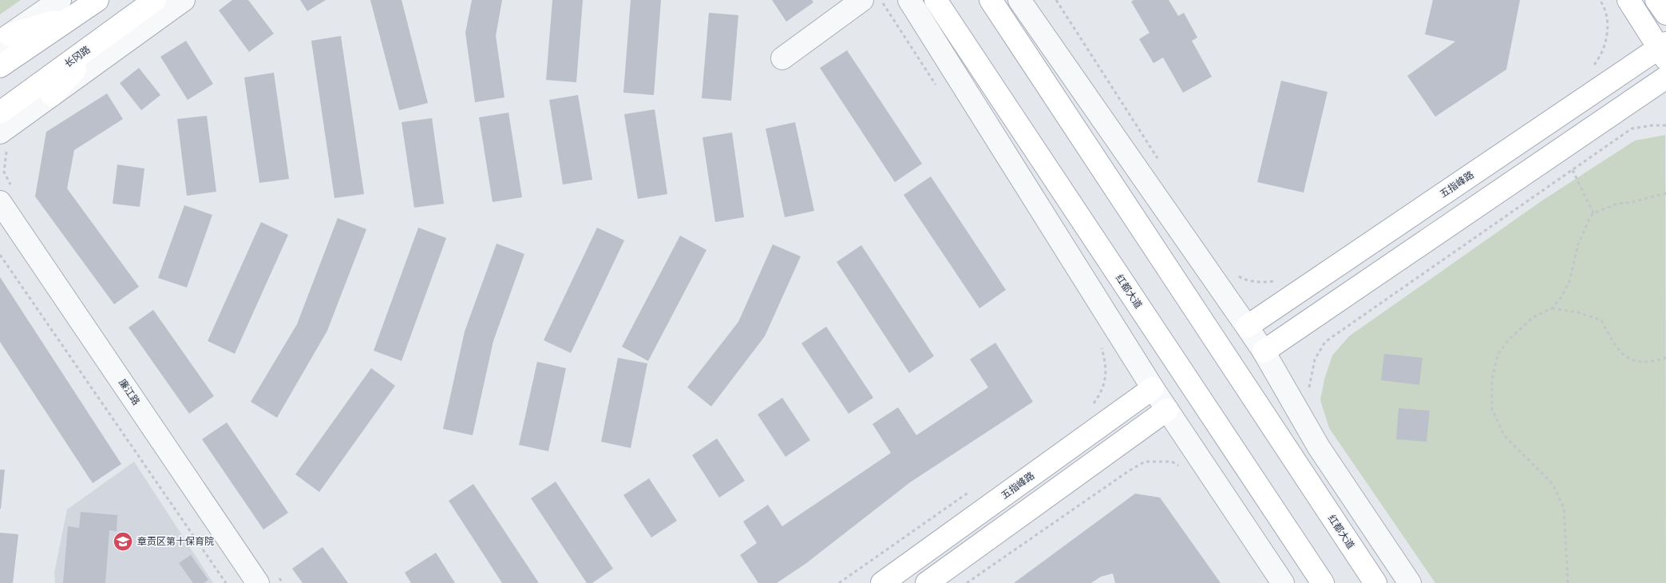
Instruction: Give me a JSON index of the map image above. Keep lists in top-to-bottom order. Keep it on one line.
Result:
{"streets":{"main road":["长冈路","五指峰路","红都大道"],"street":["廉江路"]},"places":{"school or university":["章贡区第十保育院"]}}
